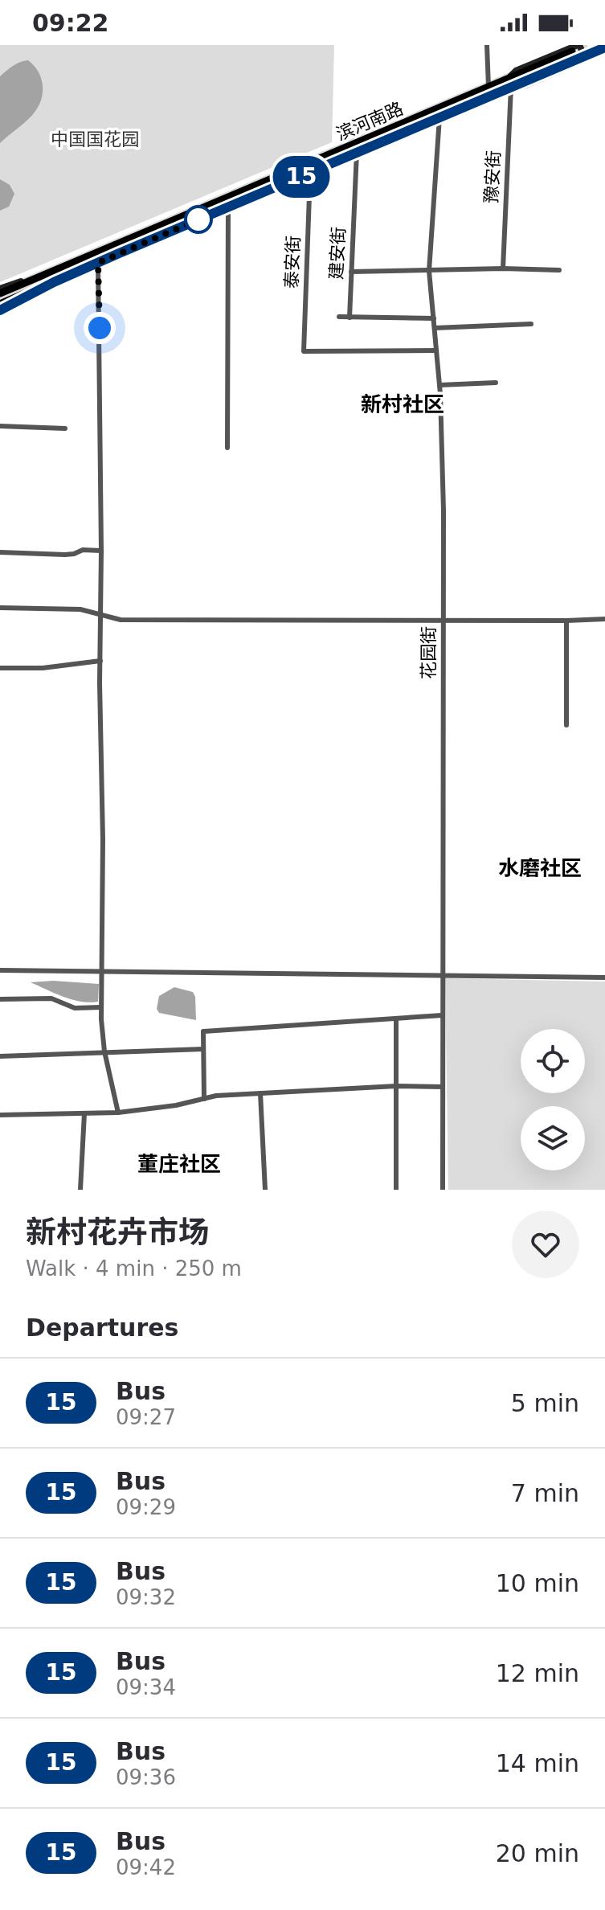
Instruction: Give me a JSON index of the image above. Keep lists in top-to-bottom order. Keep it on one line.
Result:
{"streets":{"main road":["滨河南路"],"street":["豫安街","建安街","泰安街","花园街"]},"crossings":[["滨河南路","豫安街"],["滨河南路","建安街"],["滨河南路","泰安街"],["滨河南路","花园街"],["泰安街","花园街"]],"districts":["新村社区","水磨社区","董庄社区"],"parks":["中国国花园"],"lines":["bus line 15"],"page":{"status":"09:22","on_map":"15","heading":[["新村花卉市场","Walk · 4 min · 250 m"],"Departures"],"list":[{"mark":"15","name":"Bus","note":"09:27","value":"5 min"},{"mark":"15","name":"Bus","note":"09:29","value":"7 min"},{"mark":"15","name":"Bus","note":"09:32","value":"10 min"},{"mark":"15","name":"Bus","note":"09:34","value":"12 min"},{"mark":"15","name":"Bus","note":"09:36","value":"14 min"},{"mark":"15","name":"Bus","note":"09:42","value":"20 min"}]}}
